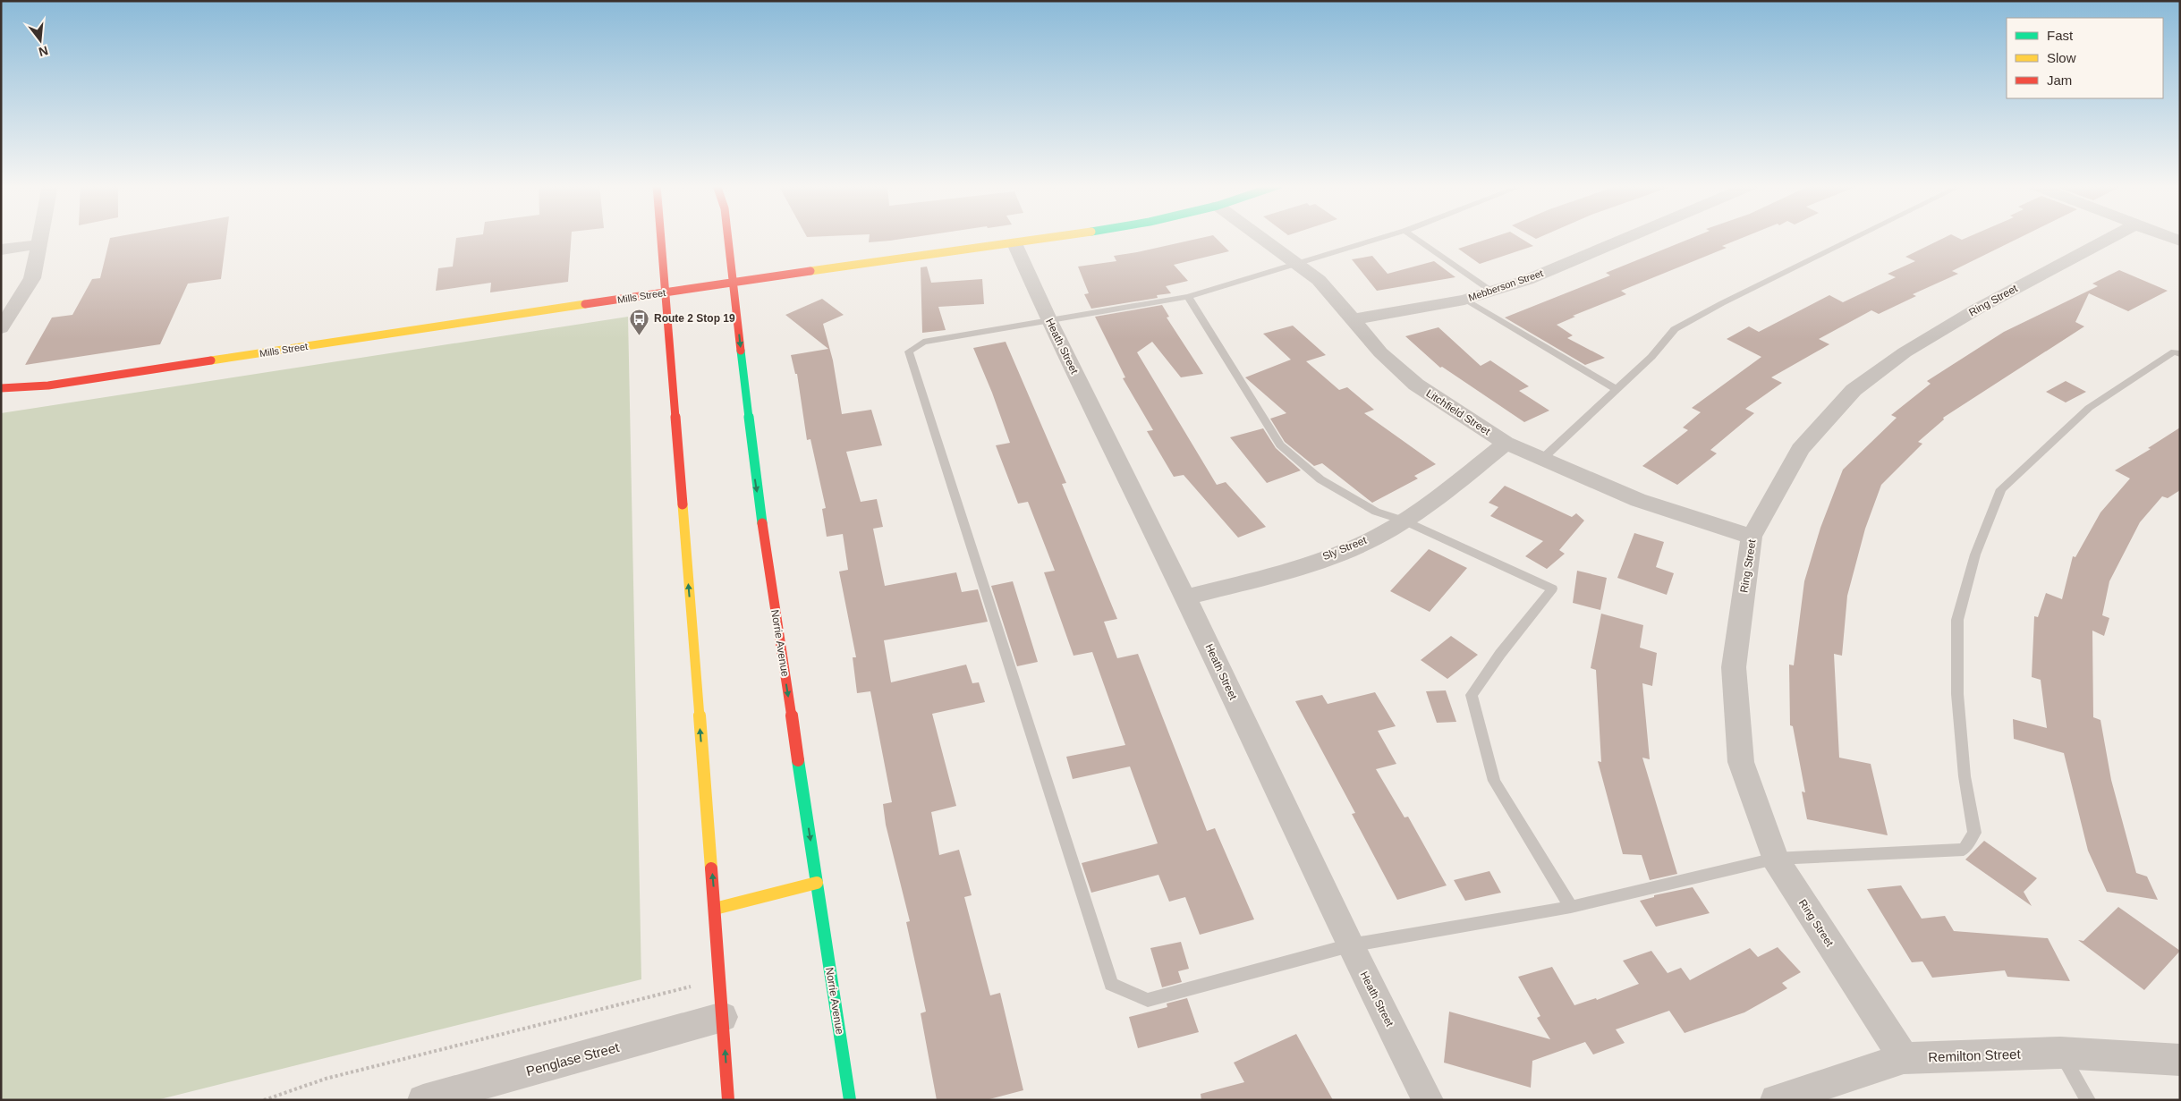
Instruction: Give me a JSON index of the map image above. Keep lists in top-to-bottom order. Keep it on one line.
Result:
{"streets":{"main road":["Mills Street","Norrie Avenue"],"street":["Mebberson Street","Ring Street","Heath Street","Litchfield Street","Sly Street","Remilton Street","Penglase Street"]},"crossings":[["Mebberson Street","Litchfield Street"],["Mills Street","Heath Street"],["Mills Street","Norrie Avenue"],["Ring Street","Litchfield Street"],["Ring Street","Remilton Street"],["Heath Street","Sly Street"],["Litchfield Street","Sly Street"]],"places":{"bus stop":["Route 2 Stop 19"]},"legend":["Fast","Slow","Jam"],"north":"bottom"}
